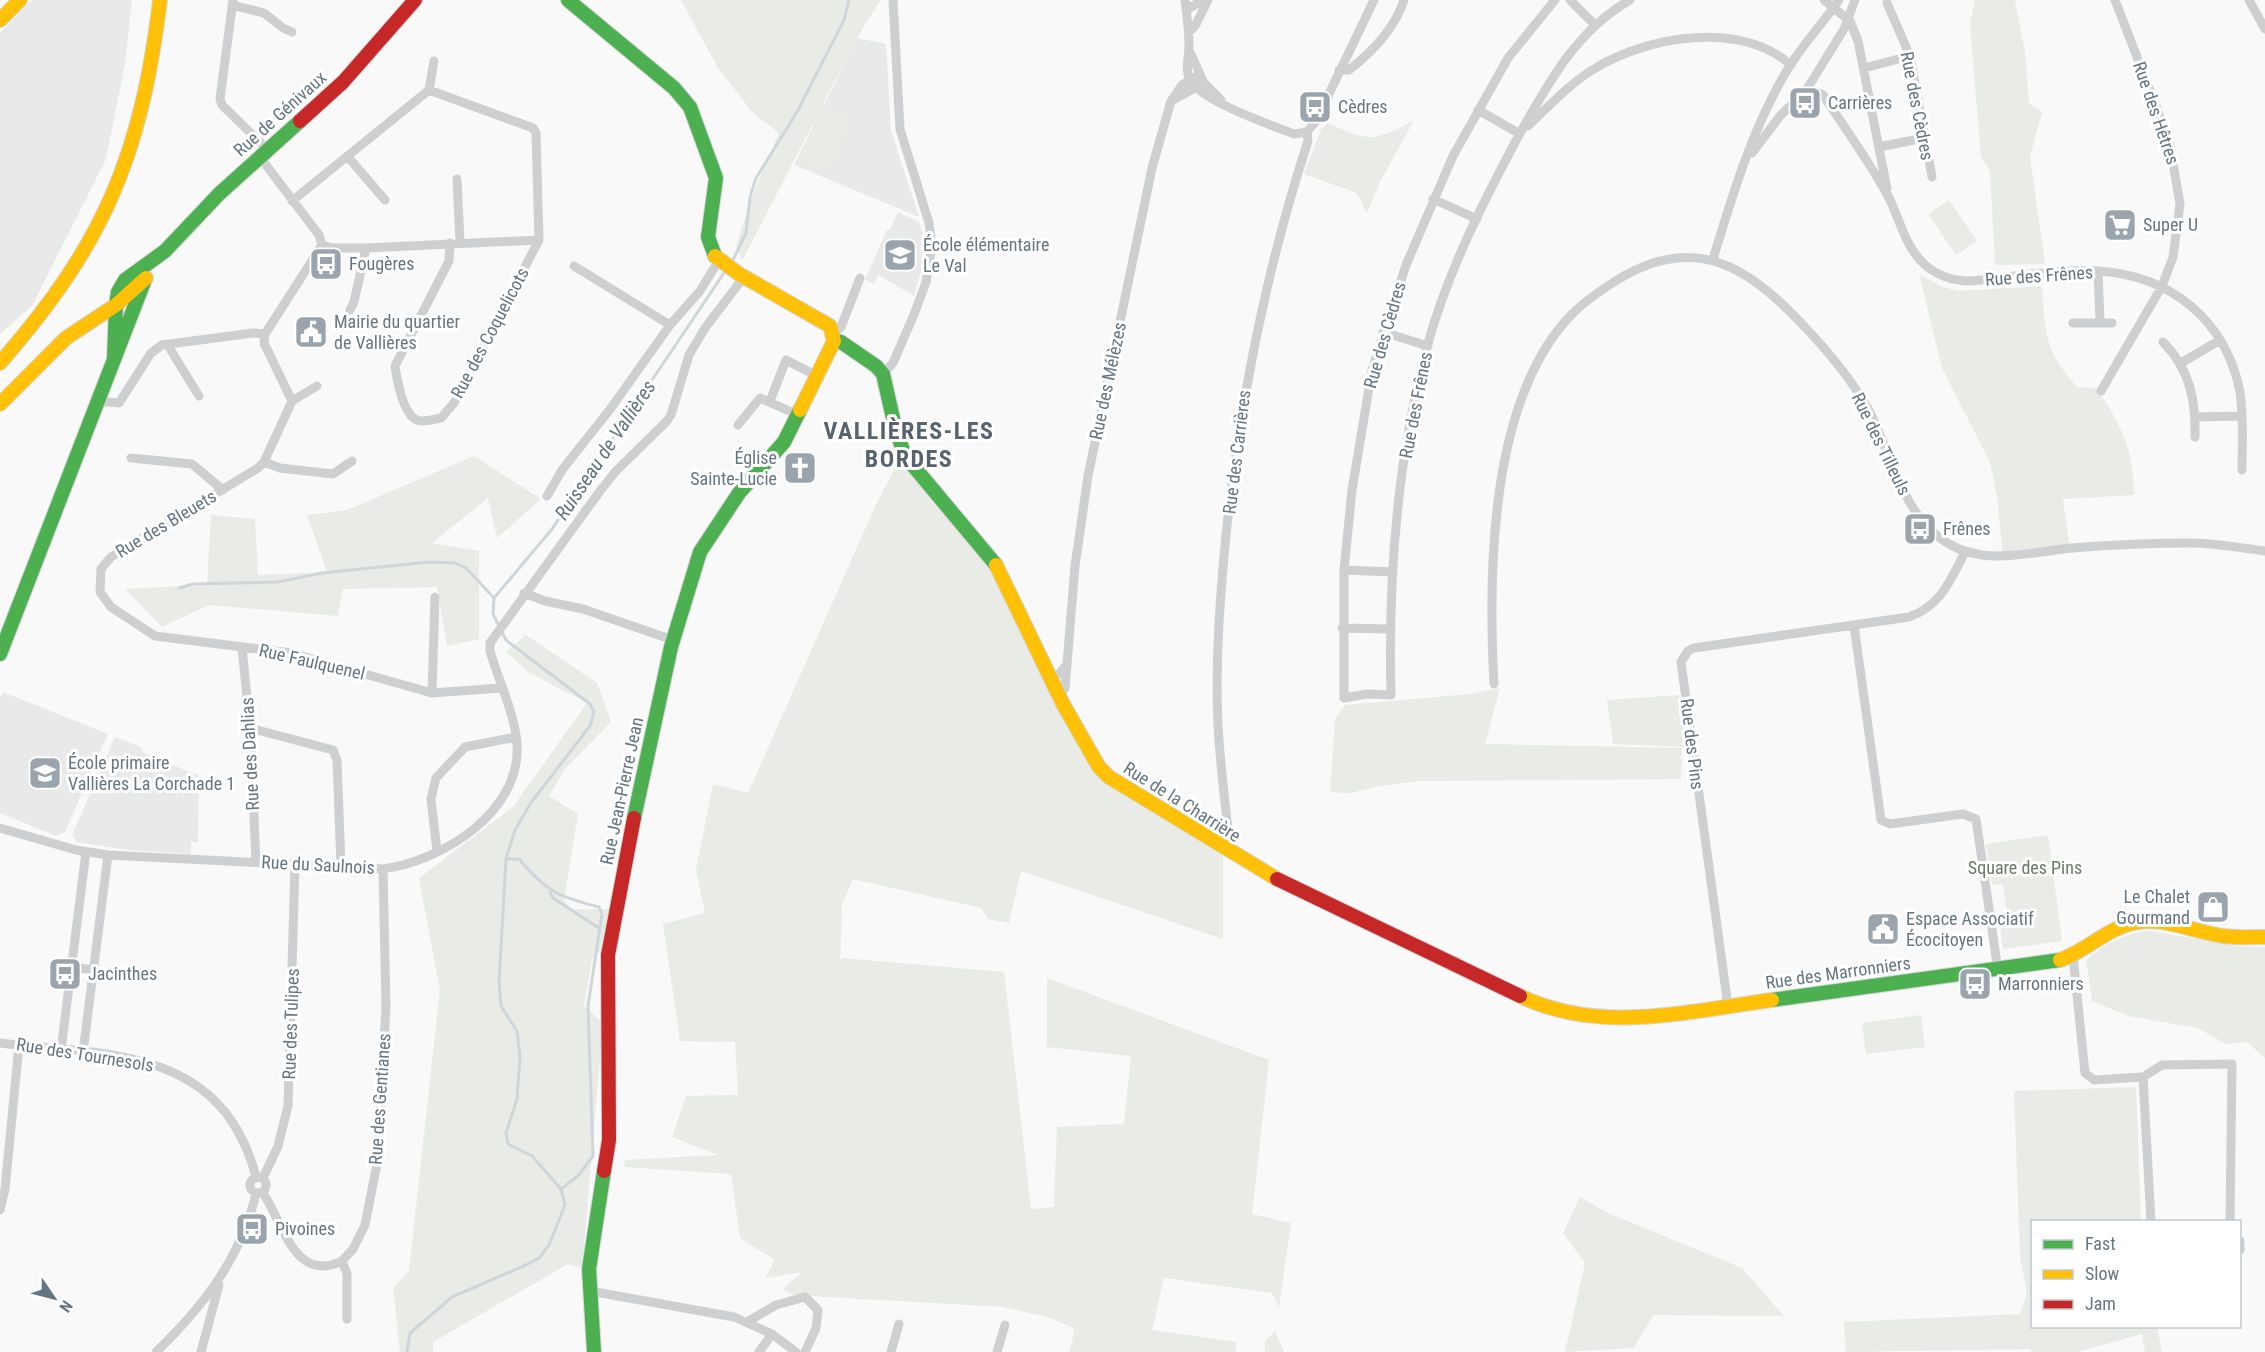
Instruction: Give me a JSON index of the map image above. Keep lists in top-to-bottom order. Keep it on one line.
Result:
{"streets":{"main road":["Rue de Génivaux","Rue Jean-Pierre Jean","Rue de la Charrière","Rue des Marronniers"],"street":["Rue des Cèdres","Rue des Hêtres","Rue des Frênes","Rue des Coquelicots","Rue des Mélèzes","Rue des Tilleuls","Rue des Carrières","Rue des Bleuets","Rue Faulquenel","Rue des Pins","Rue des Dahlias","Rue du Saulnois","Rue des Tulipes","Rue des Tournesols","Rue des Gentianes"]},"crossings":[["Rue des Cèdres","Rue des Frênes"],["Rue des Hêtres","Rue des Frênes"],["Rue des Mélèzes","Rue de la Charrière"],["Rue des Tilleuls","Rue des Pins"],["Rue des Carrières","Rue de la Charrière"],["Rue des Bleuets","Rue Faulquenel"],["Rue Faulquenel","Rue des Dahlias"],["Rue Faulquenel","Rue du Saulnois"],["Rue des Pins","Rue de la Charrière"],["Rue des Pins","Rue des Marronniers"],["Rue des Dahlias","Rue du Saulnois"],["Rue de la Charrière","Rue des Marronniers"],["Rue du Saulnois","Rue des Tulipes"],["Rue du Saulnois","Rue des Gentianes"],["Rue des Tulipes","Rue des Tournesols"]],"districts":["VALLIÈRES-LES BORDES"],"water":["Ruisseau de Vallières"],"parks":["Square des Pins"],"places":{"bus stop":["Carrières","Cèdres","Fougères","Frênes","Jacinthes","Marronniers","Pivoines"],"supermarket":["Super U"],"school or university":["École élémentaire Le Val","École primaire Vallières La Corchade 1"],"public building":["Mairie du quartier de Vallières","Espace Associatif Écocitoyen"],"church":["Église Sainte-Lucie"],"shop":["Le Chalet Gourmand"]},"legend":["Fast","Slow","Jam"],"north":"bottom right"}
